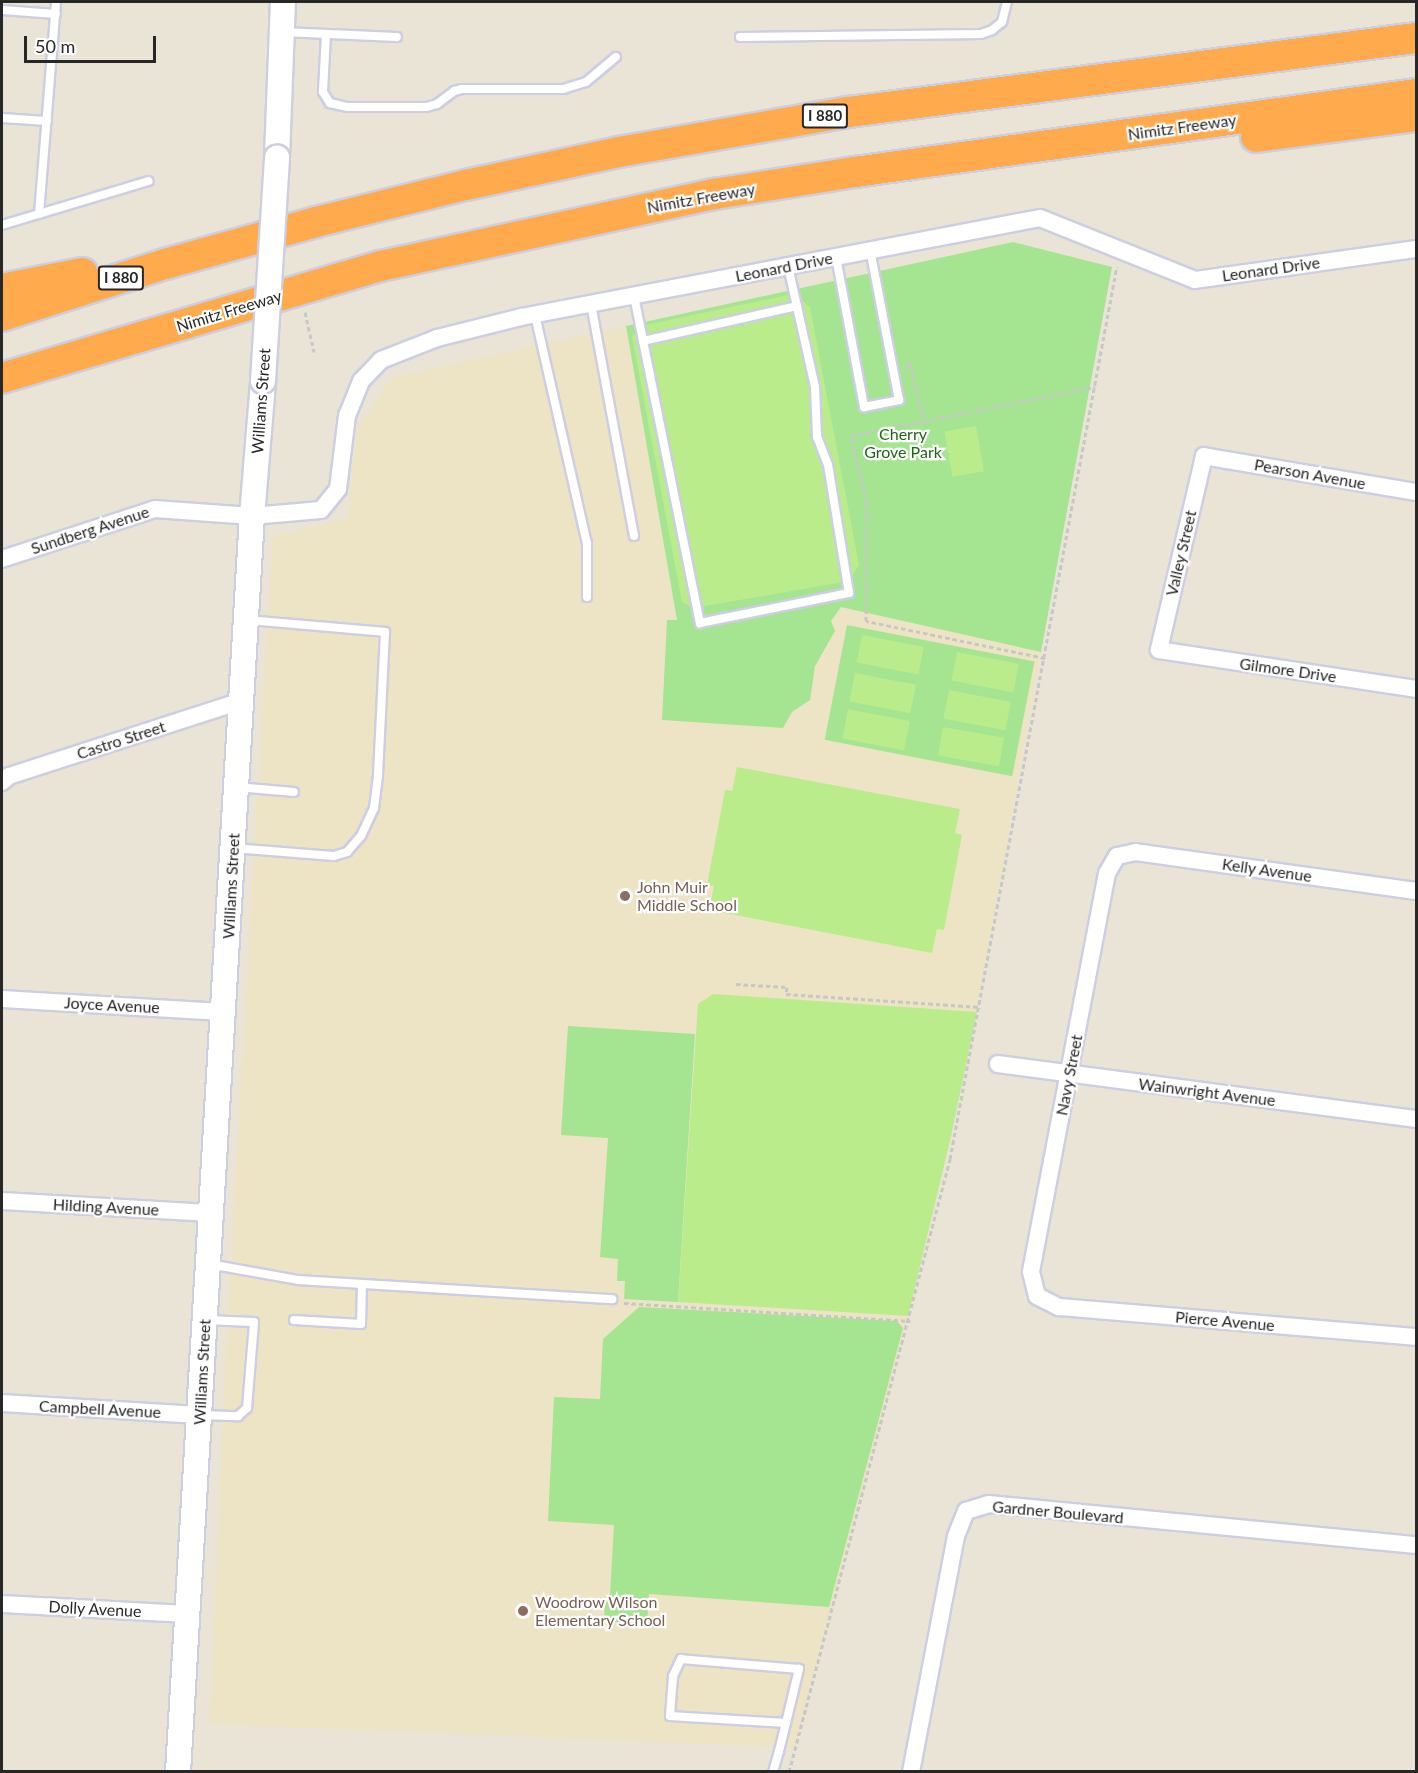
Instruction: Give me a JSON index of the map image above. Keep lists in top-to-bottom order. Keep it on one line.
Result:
{"streets":{"highway":["I 880","Nimitz Freeway"],"street":["Leonard Drive","Williams Street","Pearson Avenue","Sundberg Avenue","Valley Street","Gilmore Drive","Castro Street","Kelly Avenue","Joyce Avenue","Navy Street","Wainwright Avenue","Hilding Avenue","Pierce Avenue","Campbell Avenue","Gardner Boulevard","Dolly Avenue"]},"crossings":[["Leonard Drive","Williams Street"],["Leonard Drive","Sundberg Avenue"],["Williams Street","Sundberg Avenue"],["Williams Street","Castro Street"],["Williams Street","Joyce Avenue"],["Williams Street","Hilding Avenue"],["Williams Street","Campbell Avenue"],["Williams Street","Dolly Avenue"],["Pearson Avenue","Valley Street"],["Valley Street","Gilmore Drive"],["Kelly Avenue","Navy Street"],["Navy Street","Wainwright Avenue"],["Navy Street","Pierce Avenue"]],"parks":["Cherry Grove Park"],"places":["John Muir Middle School","Woodrow Wilson Elementary School"],"scale_bar":"50 m"}
